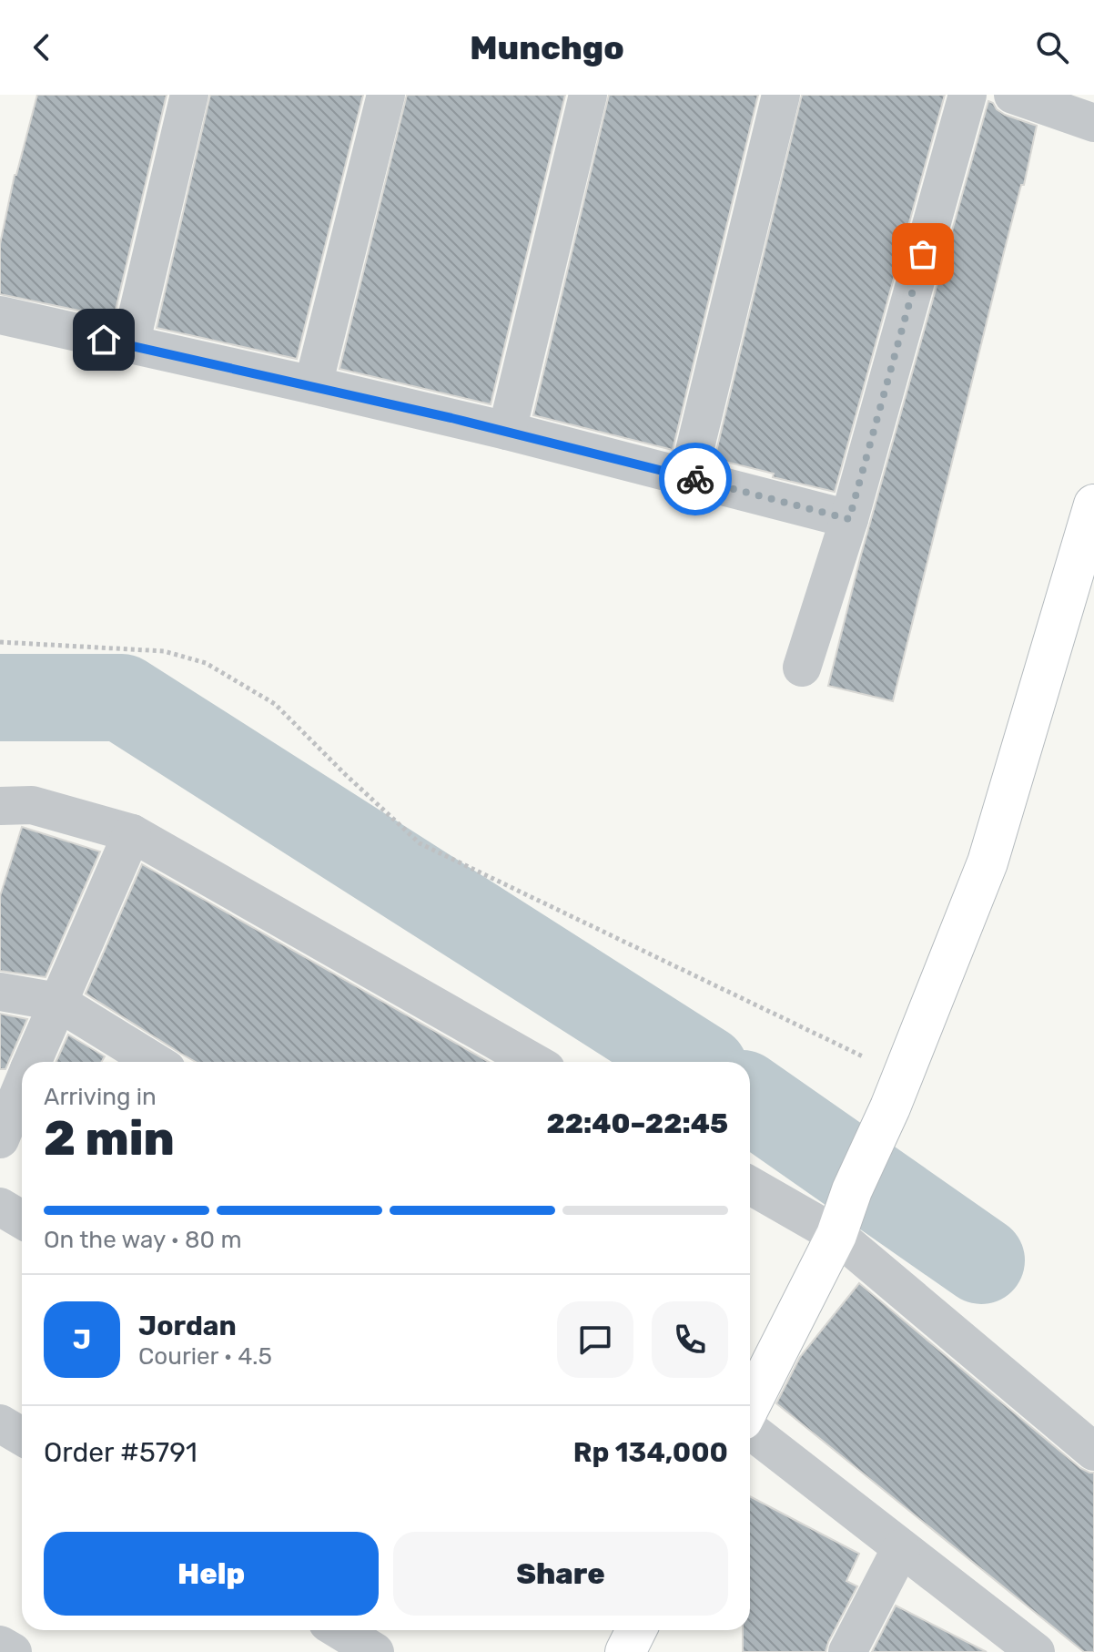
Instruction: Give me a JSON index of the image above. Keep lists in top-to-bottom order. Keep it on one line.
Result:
{"page":{"header":"Munchgo","heading":["2 min","Arriving in","22:40–22:45"],"panel":["Jordan","Courier · 4.5","Order #5791","Rp 134,000"],"bar":"On the way · 80 m","round":"J","buttons":["Help","Share"]}}
